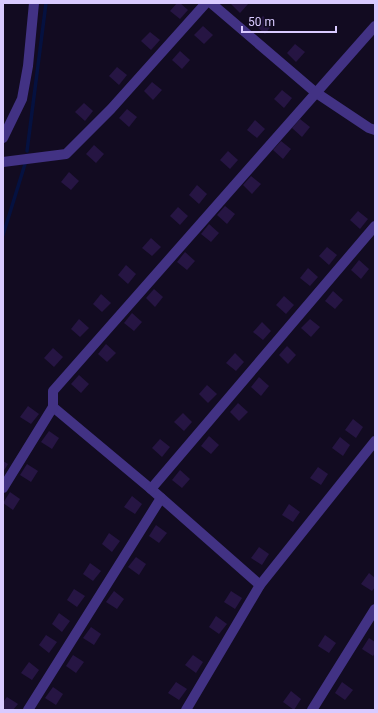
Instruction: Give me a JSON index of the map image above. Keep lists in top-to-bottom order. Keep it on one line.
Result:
{"scale_bar":"50 m"}
